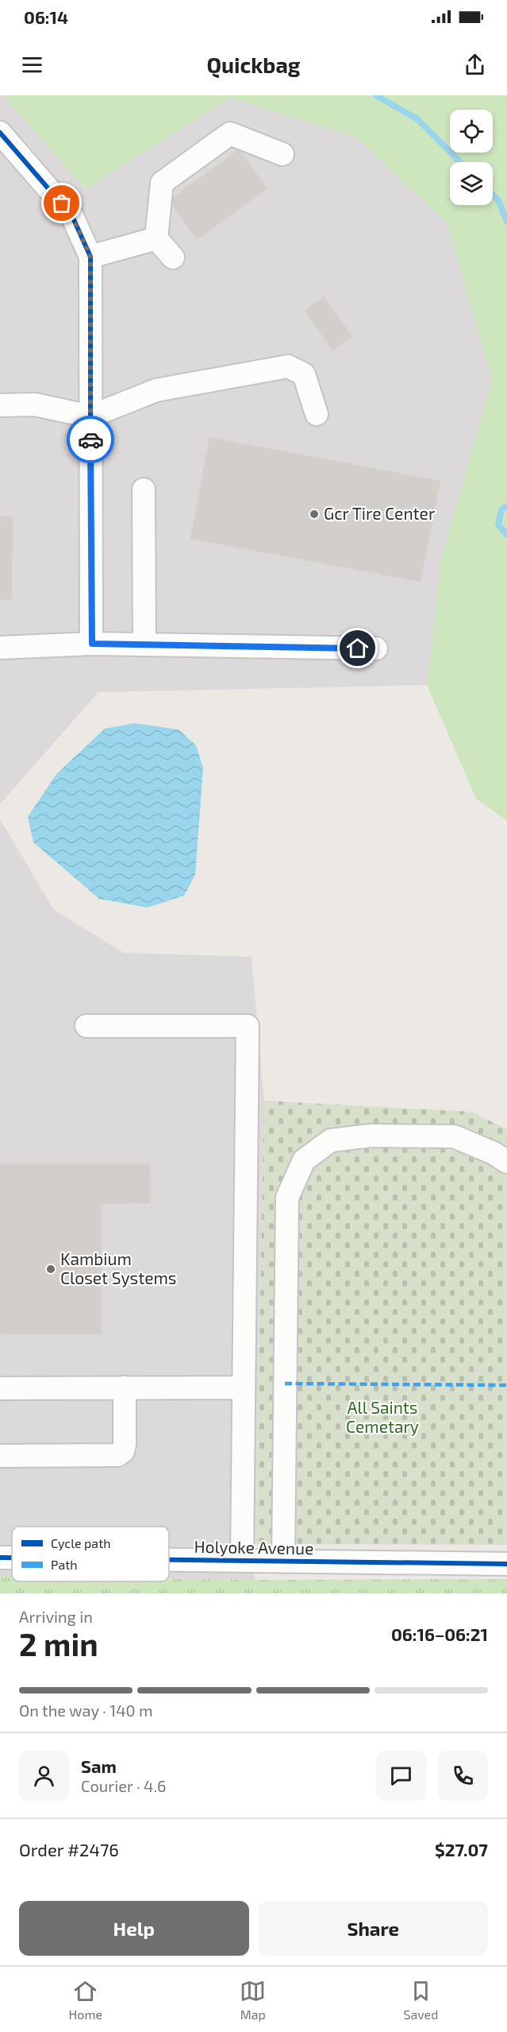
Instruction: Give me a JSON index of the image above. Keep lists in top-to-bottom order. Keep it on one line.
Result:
{"streets":{"street":["Holyoke Avenue"]},"parks":["All Saints Cemetary"],"places":["Gcr Tire Center","Kambium Closet Systems"],"legend":["Cycle path","Path"],"page":{"status":"06:14","header":"Quickbag","heading":["2 min","Arriving in","06:16–06:21"],"panel":["Sam","Courier · 4.6","Order #2476","$27.07"],"bar":"On the way · 140 m","buttons":["Help","Share"],"tabs":["Home","Map","Saved"]}}
